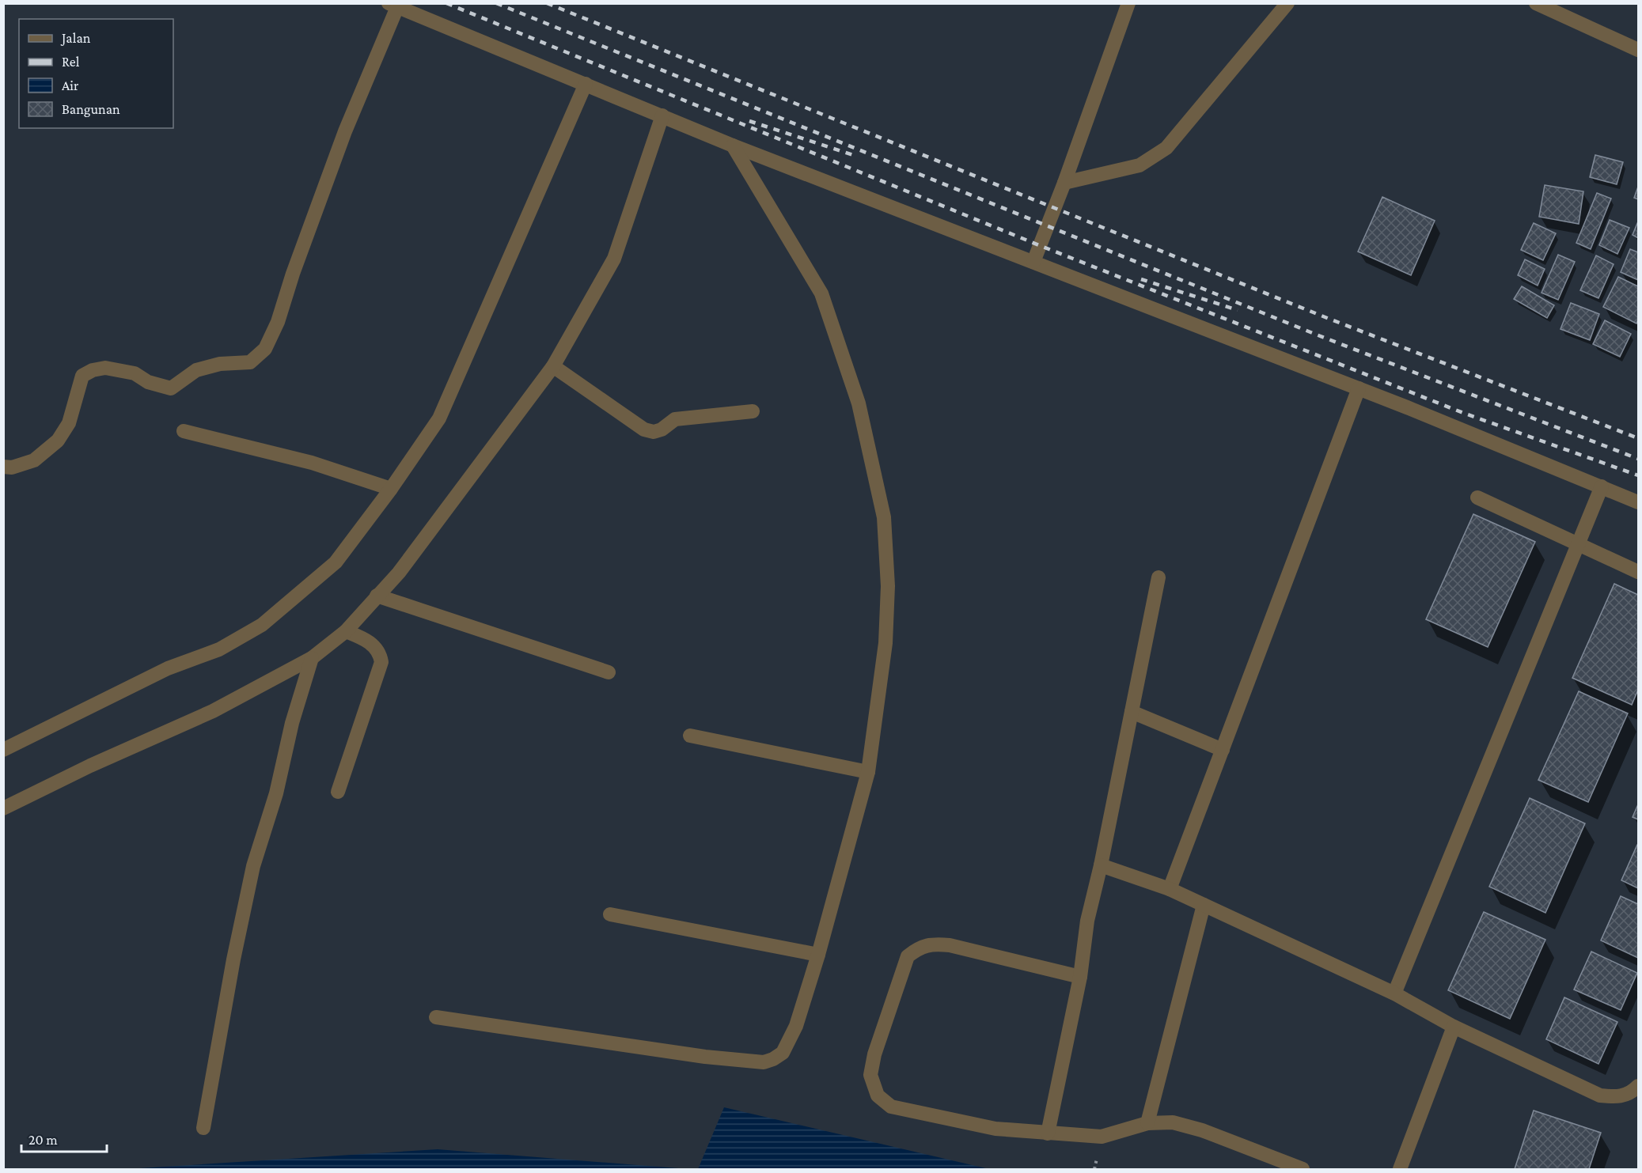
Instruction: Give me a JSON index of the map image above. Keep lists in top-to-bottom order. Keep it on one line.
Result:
{"legend":["Jalan","Rel","Air","Bangunan"],"scale_bar":"20 m"}
